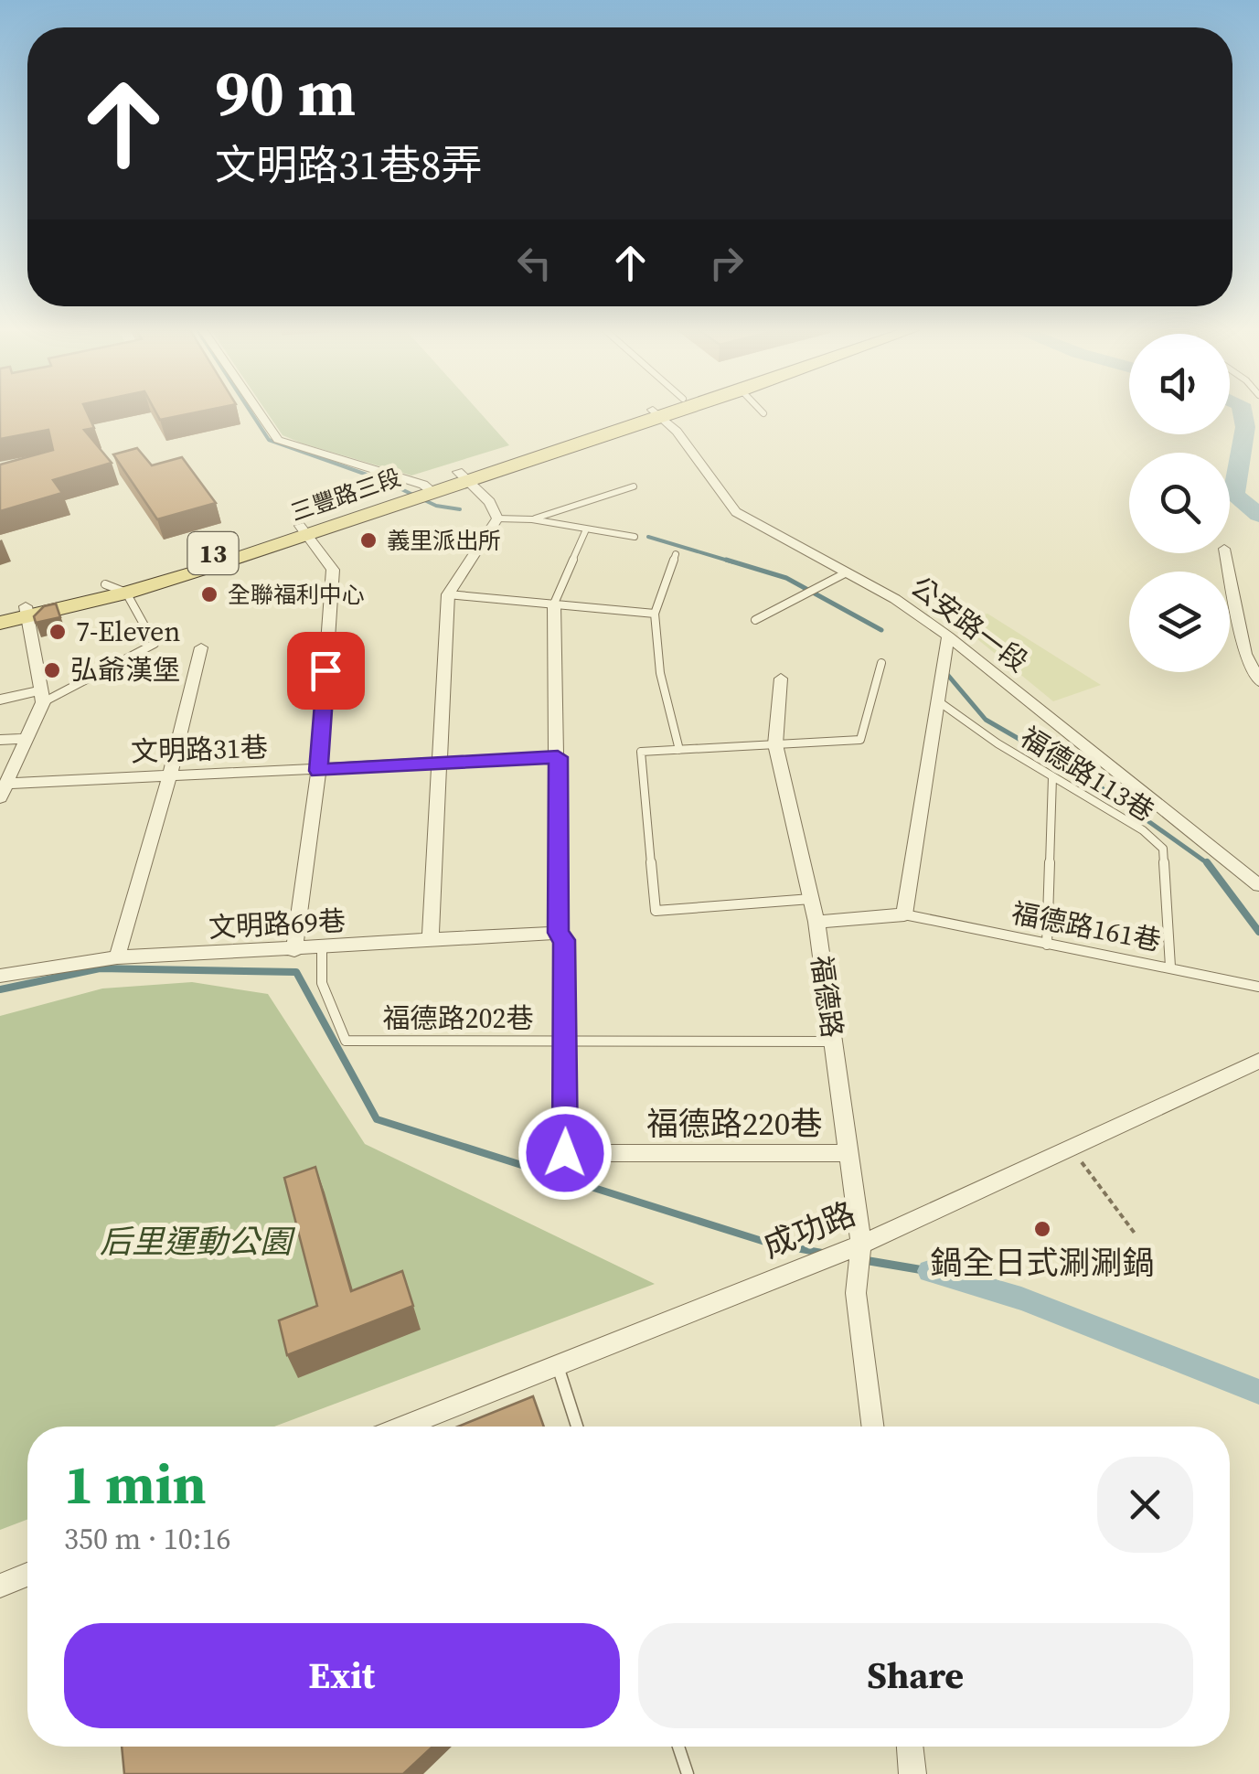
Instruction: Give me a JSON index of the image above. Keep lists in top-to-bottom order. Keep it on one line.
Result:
{"streets":{"main road":["三豐路三段","13"],"street":["公安路一段","文明路31巷","文明路69巷","福德路","福德路220巷","成功路"],"lane":["福德路113巷","福德路161巷","福德路202巷"]},"crossings":[["三豐路三段","公安路一段"],["福德路113巷","福德路161巷"],["文明路69巷","福德路202巷"],["福德路161巷","福德路"],["福德路","福德路202巷"],["福德路","福德路220巷"],["福德路","成功路"],["福德路202巷","福德路220巷"]],"parks":["后里運動公園"],"places":["義里派出所","全聯福利中心","7-Eleven","弘爺漢堡","鍋全日式涮涮鍋"],"page":{"turn":["90 m","文明路31巷8弄"],"heading":["1 min","350 m · 10:16"],"buttons":["Exit","Share"]}}
